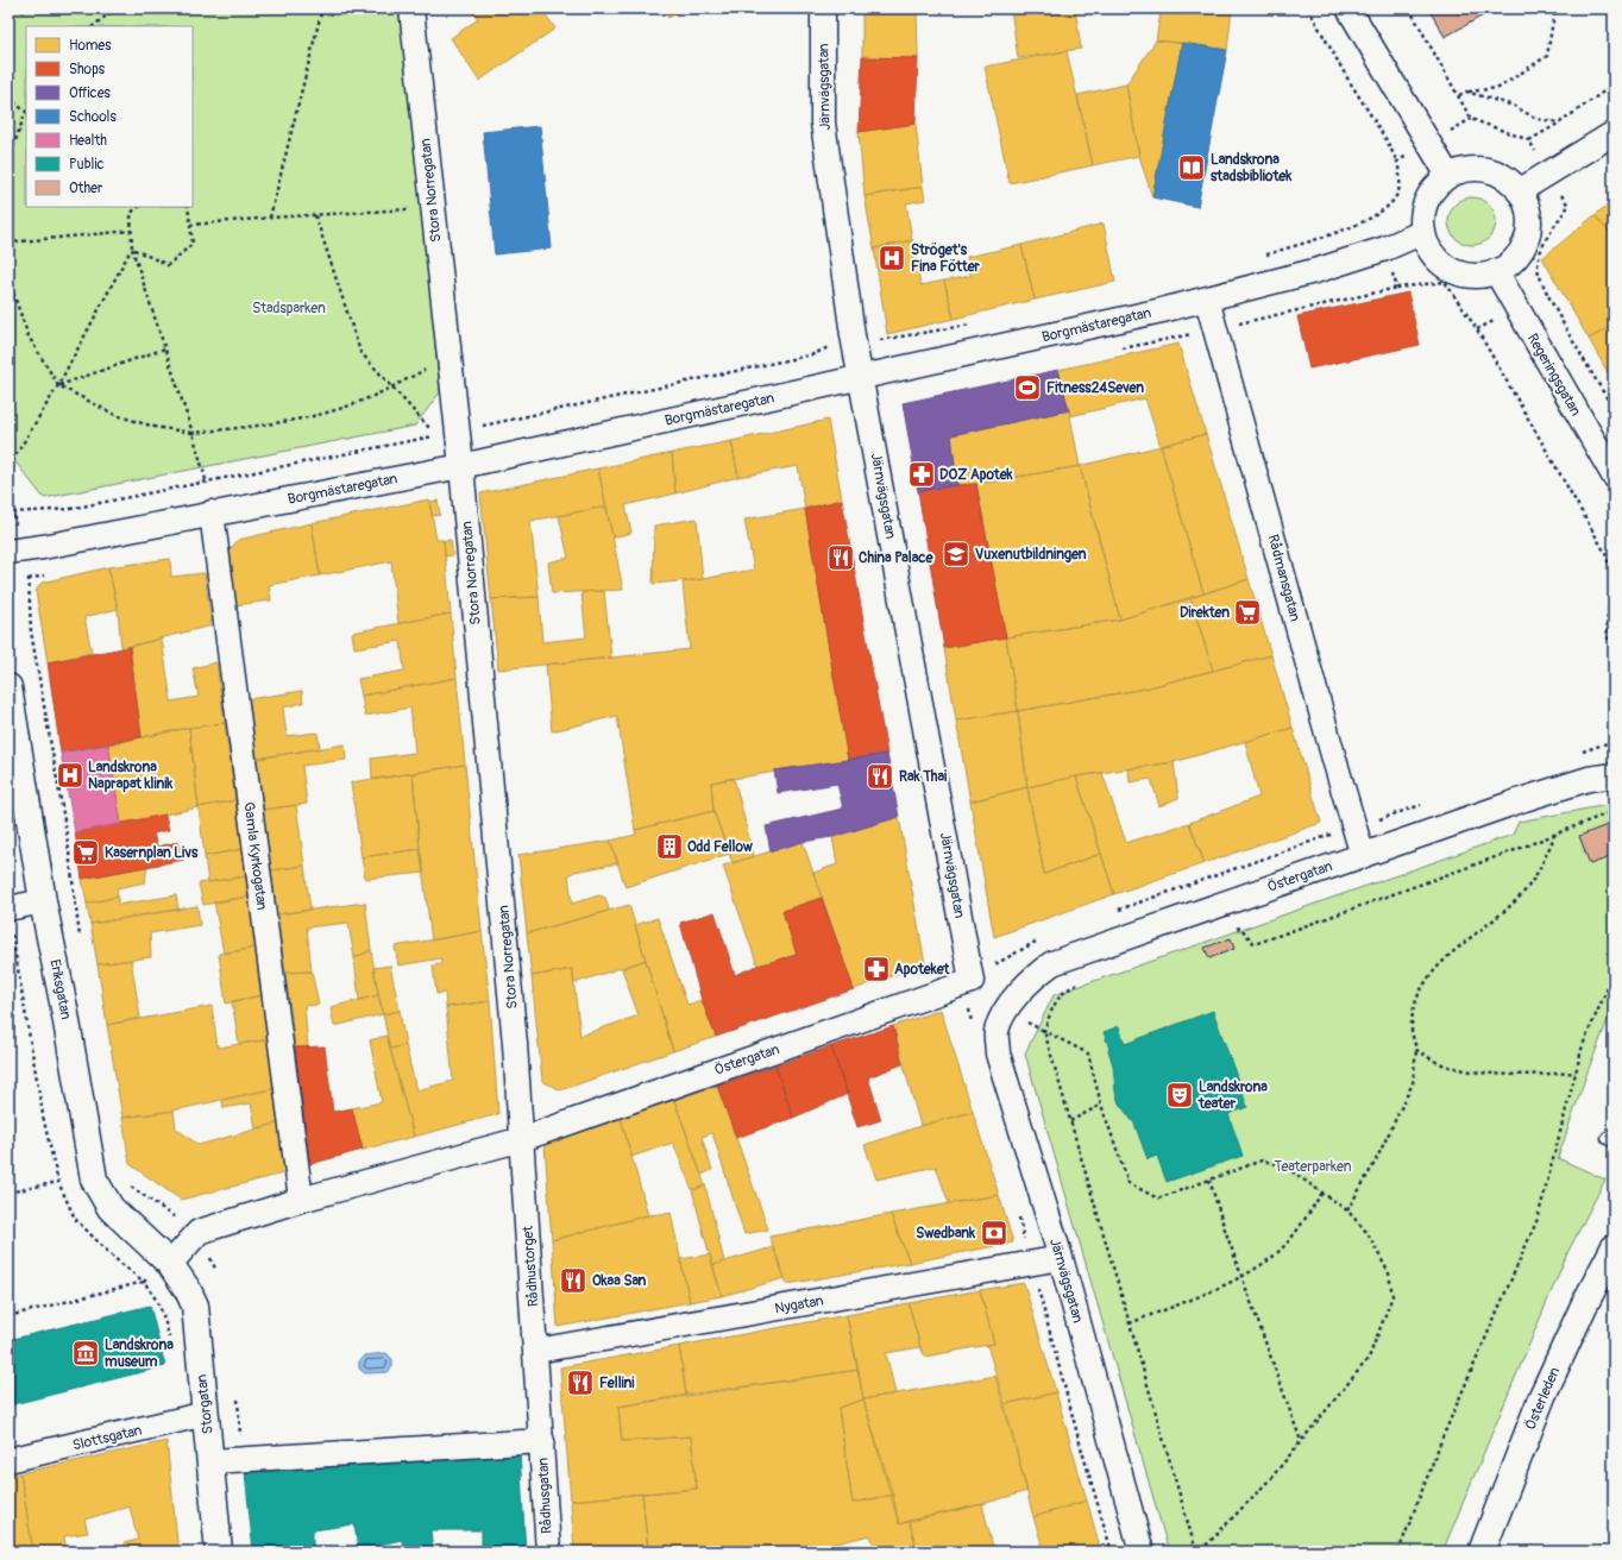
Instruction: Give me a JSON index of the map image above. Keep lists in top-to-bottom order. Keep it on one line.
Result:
{"streets":{"street":["Järnvägsgatan","Stora Norregatan","Borgmästaregatan","Regeringsgatan","Rådmansgatan","Gamla Kyrkogatan","Östergatan","Eriksgatan","Rådhustorget","Nygatan","Österleden","Storgatan","Slottsgatan","Rådhusgatan"]},"crossings":[["Järnvägsgatan","Borgmästaregatan"],["Järnvägsgatan","Östergatan"],["Järnvägsgatan","Nygatan"],["Stora Norregatan","Borgmästaregatan"],["Stora Norregatan","Östergatan"],["Stora Norregatan","Rådhustorget"],["Borgmästaregatan","Regeringsgatan"],["Borgmästaregatan","Rådmansgatan"],["Borgmästaregatan","Gamla Kyrkogatan"],["Rådmansgatan","Östergatan"],["Östergatan","Rådhustorget"],["Eriksgatan","Storgatan"],["Rådhustorget","Nygatan"],["Rådhustorget","Rådhusgatan"],["Storgatan","Slottsgatan"]],"parks":["Stadsparken","Teaterparken"],"places":{"library":["Landskrona stadsbibliotek"],"hospital":["Ströget's Fina Fötter","Landskrona Naprapat klinik"],"sports":["Fitness24Seven"],"pharmacy":["DOZ Apotek","Apoteket"],"school or university":["Vuxenutbildningen"],"restaurant":["China Palace","Rak Thai","Okaa San","Fellini"],"supermarket":["Direkten","Kasernplan Livs"],"building":["Odd Fellow"],"theatre":["Landskrona teater"],"bank":["Swedbank"],"museum":["Landskrona museum"]},"legend":["Homes","Shops","Offices","Schools","Health","Public","Other"]}
